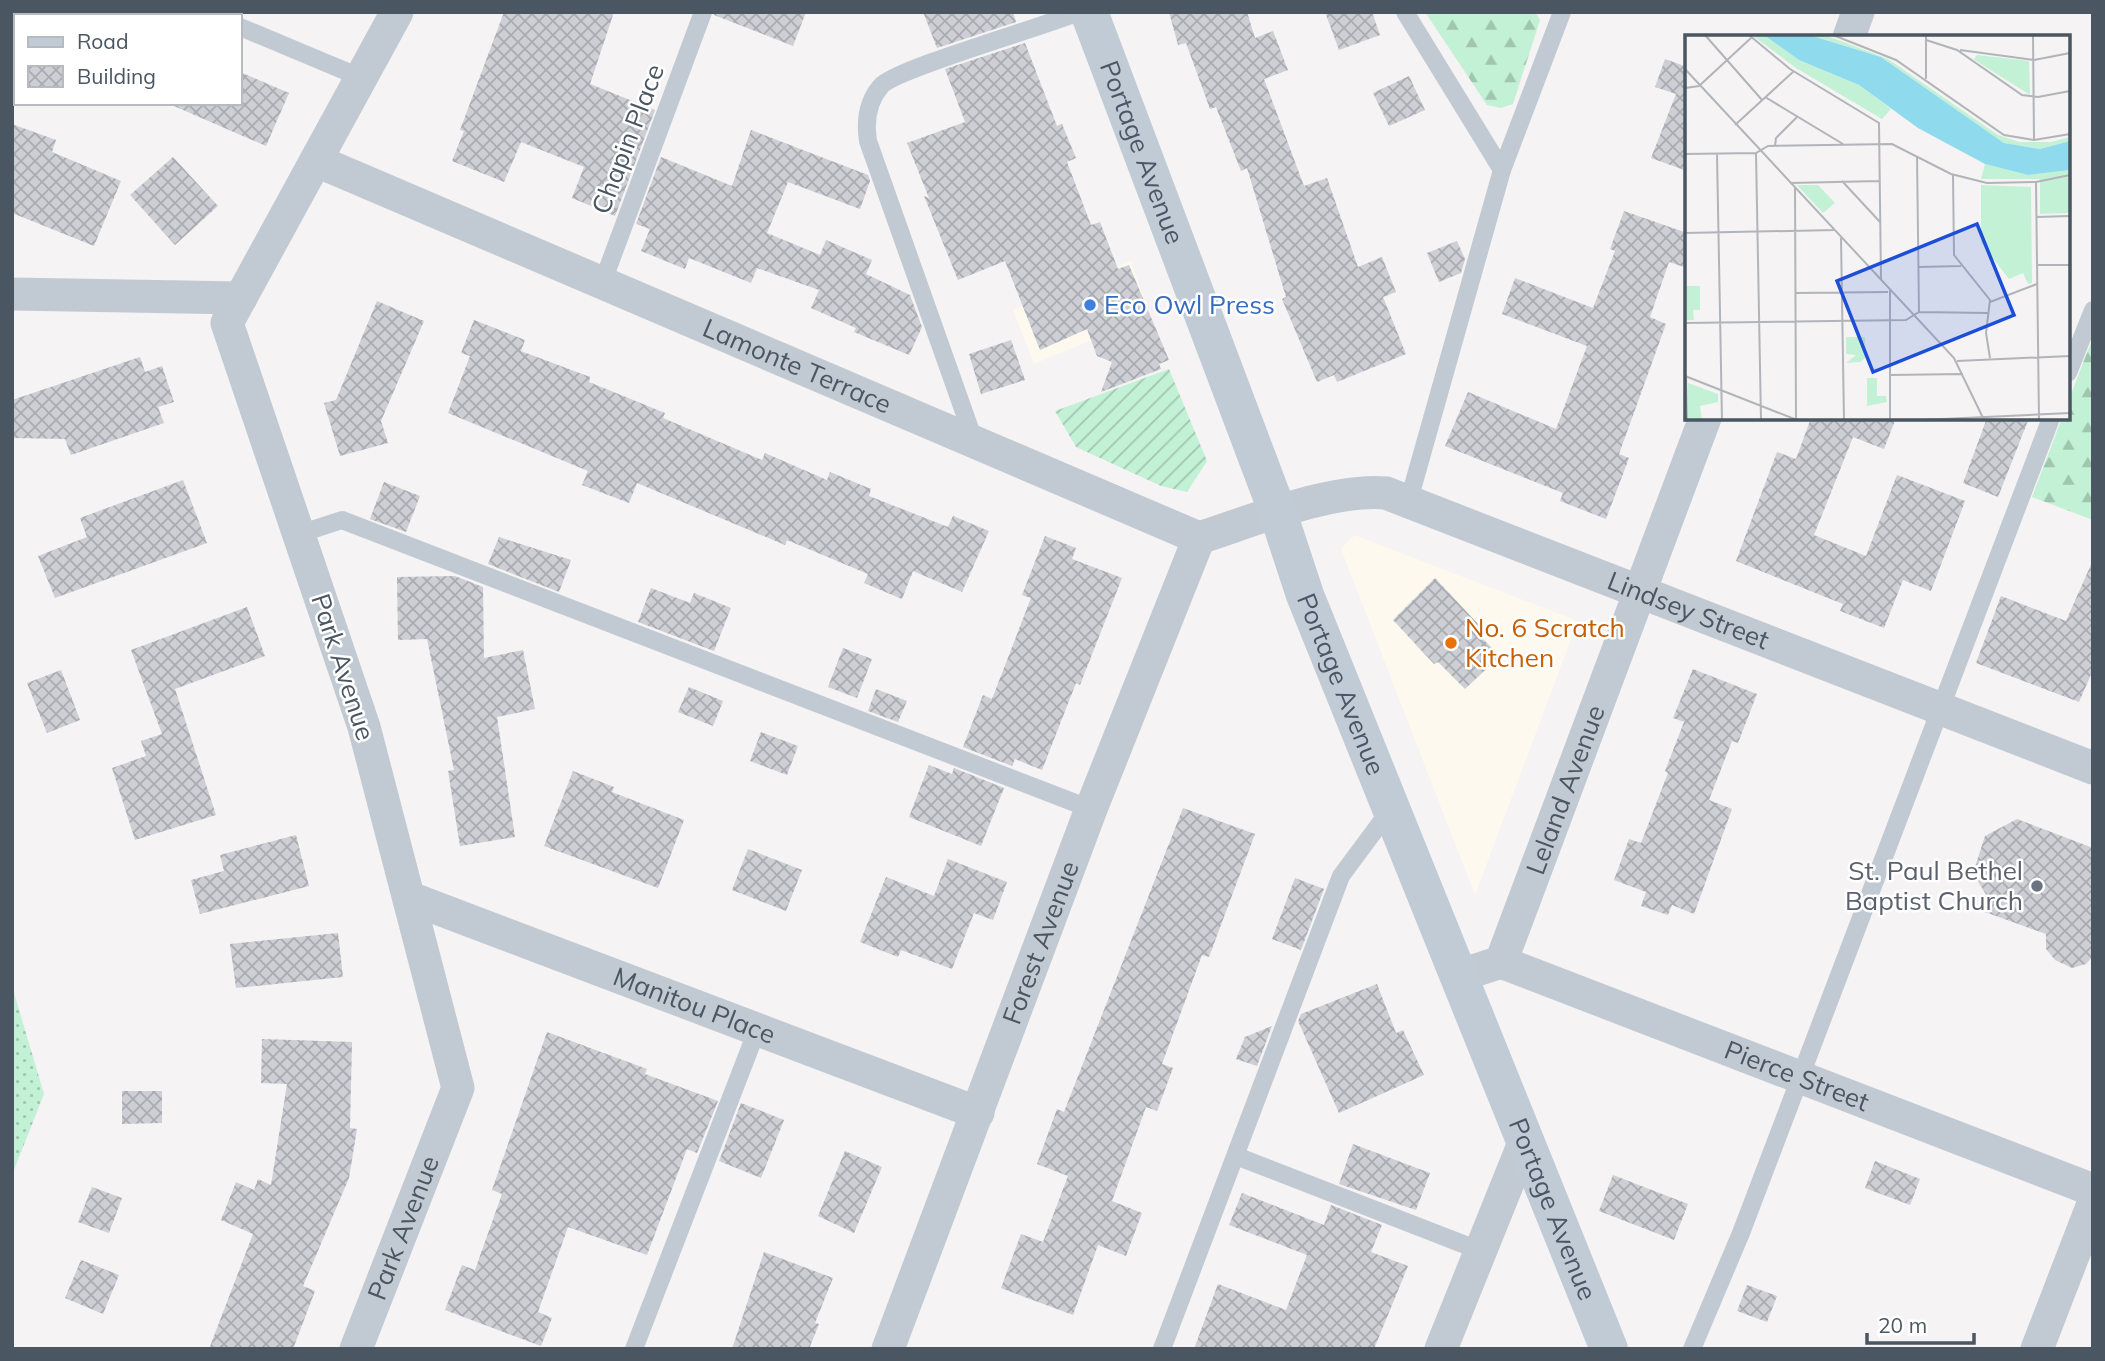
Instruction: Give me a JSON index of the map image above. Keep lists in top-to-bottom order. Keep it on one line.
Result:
{"streets":{"main road":["Portage Avenue"],"street":["Lamonte Terrace","Lindsey Street","Park Avenue","Leland Avenue","Forest Avenue","Manitou Place","Pierce Street"],"lane":["Chapin Place"]},"crossings":[["Chapin Place","Lamonte Terrace"],["Portage Avenue","Lindsey Street"],["Lamonte Terrace","Park Avenue"],["Lamonte Terrace","Forest Avenue"],["Lindsey Street","Leland Avenue"],["Park Avenue","Manitou Place"],["Leland Avenue","Pierce Street"],["Forest Avenue","Manitou Place"]],"places":["Eco Owl Press","No. 6 Scratch Kitchen","St. Paul Bethel Baptist Church"],"legend":["Road","Building"],"scale_bar":"20 m"}
